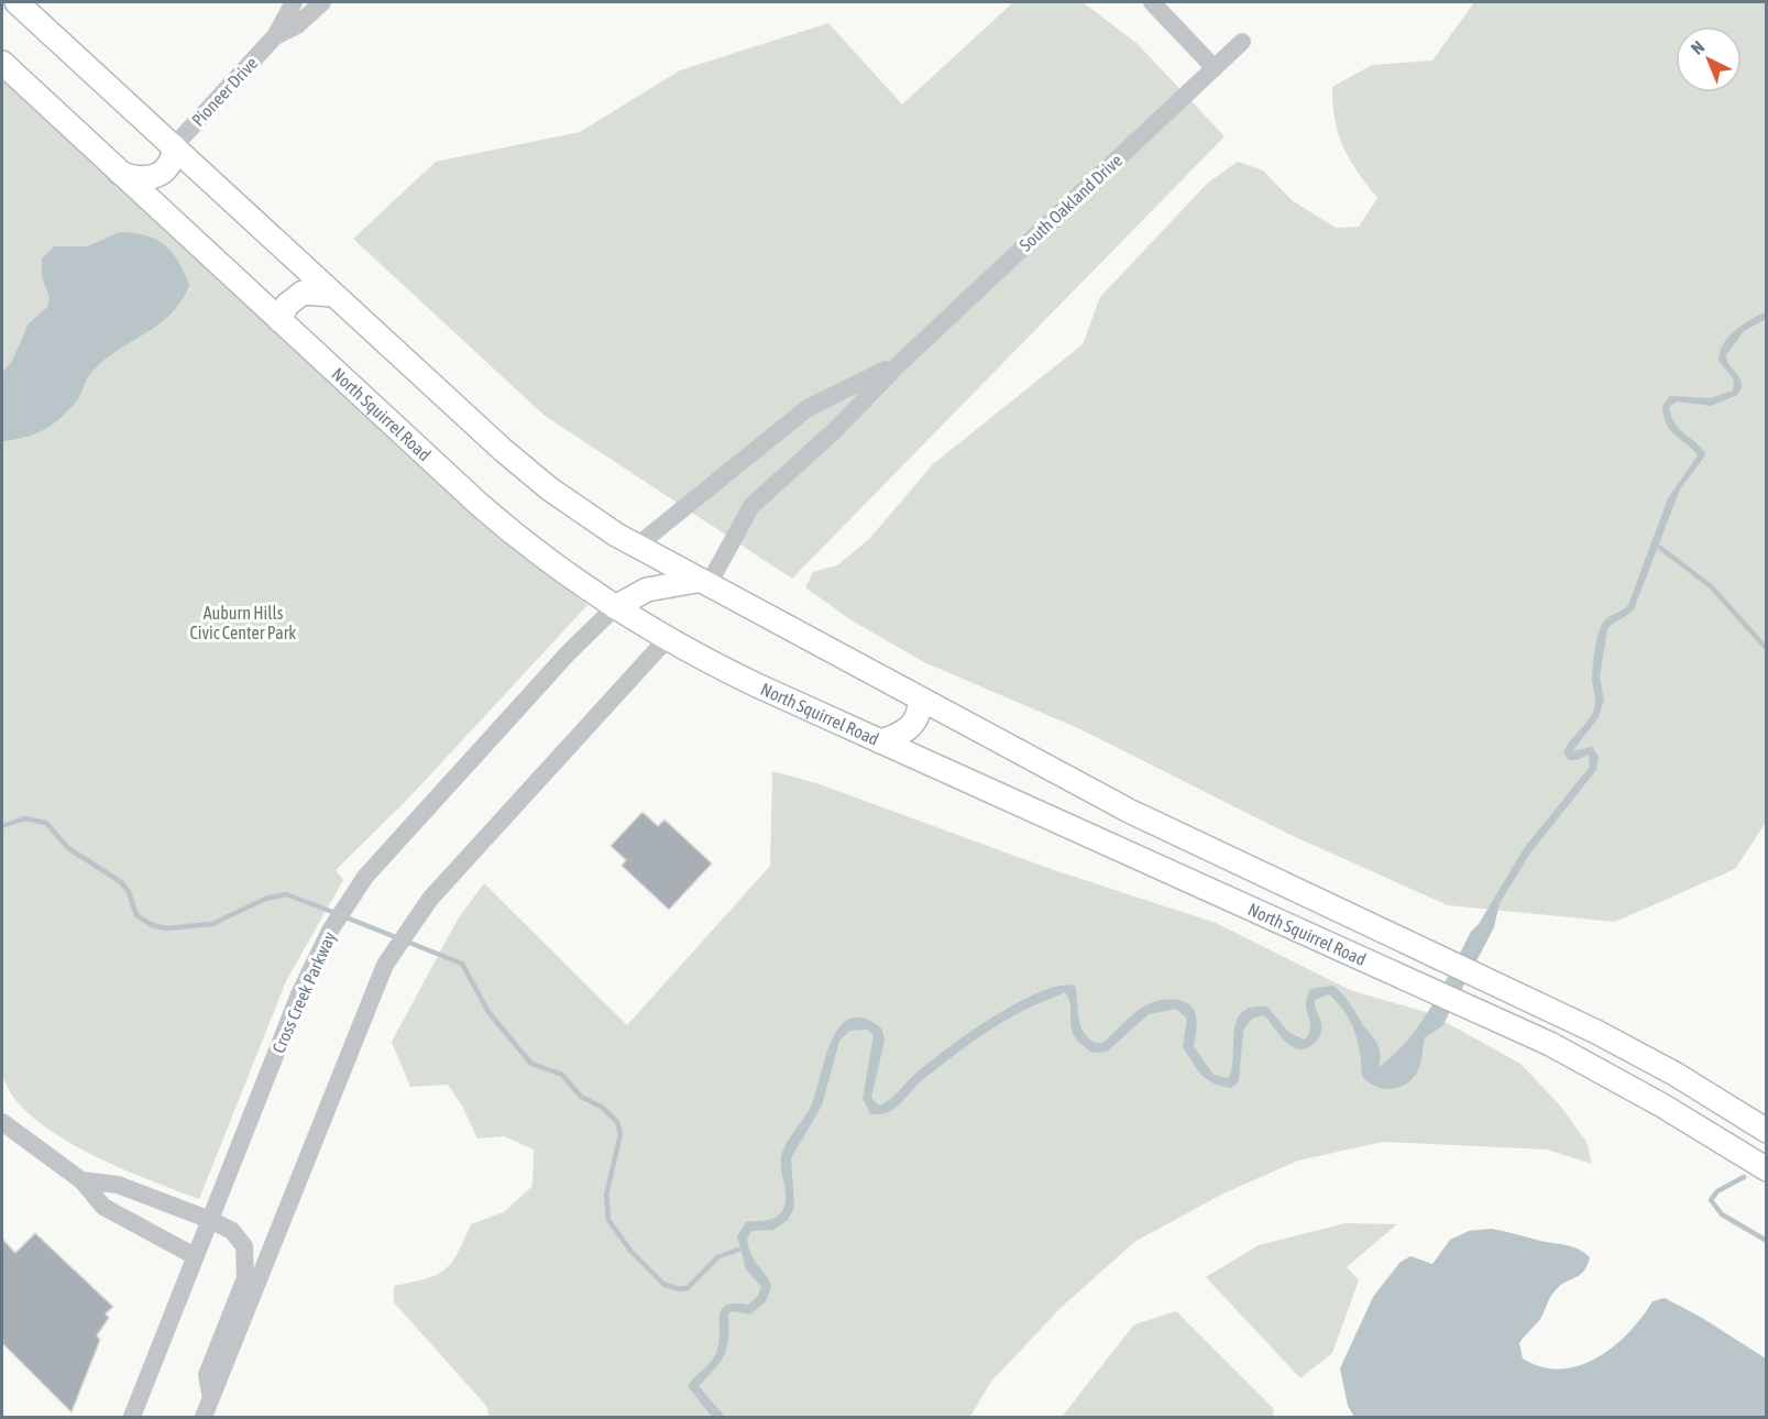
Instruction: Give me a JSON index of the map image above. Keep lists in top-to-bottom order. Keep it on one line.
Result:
{"streets":{"main road":["North Squirrel Road"],"street":["Pioneer Drive","South Oakland Drive","Cross Creek Parkway"]},"crossings":[["Pioneer Drive","North Squirrel Road"],["South Oakland Drive","North Squirrel Road"],["North Squirrel Road","Cross Creek Parkway"]],"parks":["Auburn Hills Civic Center Park"],"north":"top left"}
